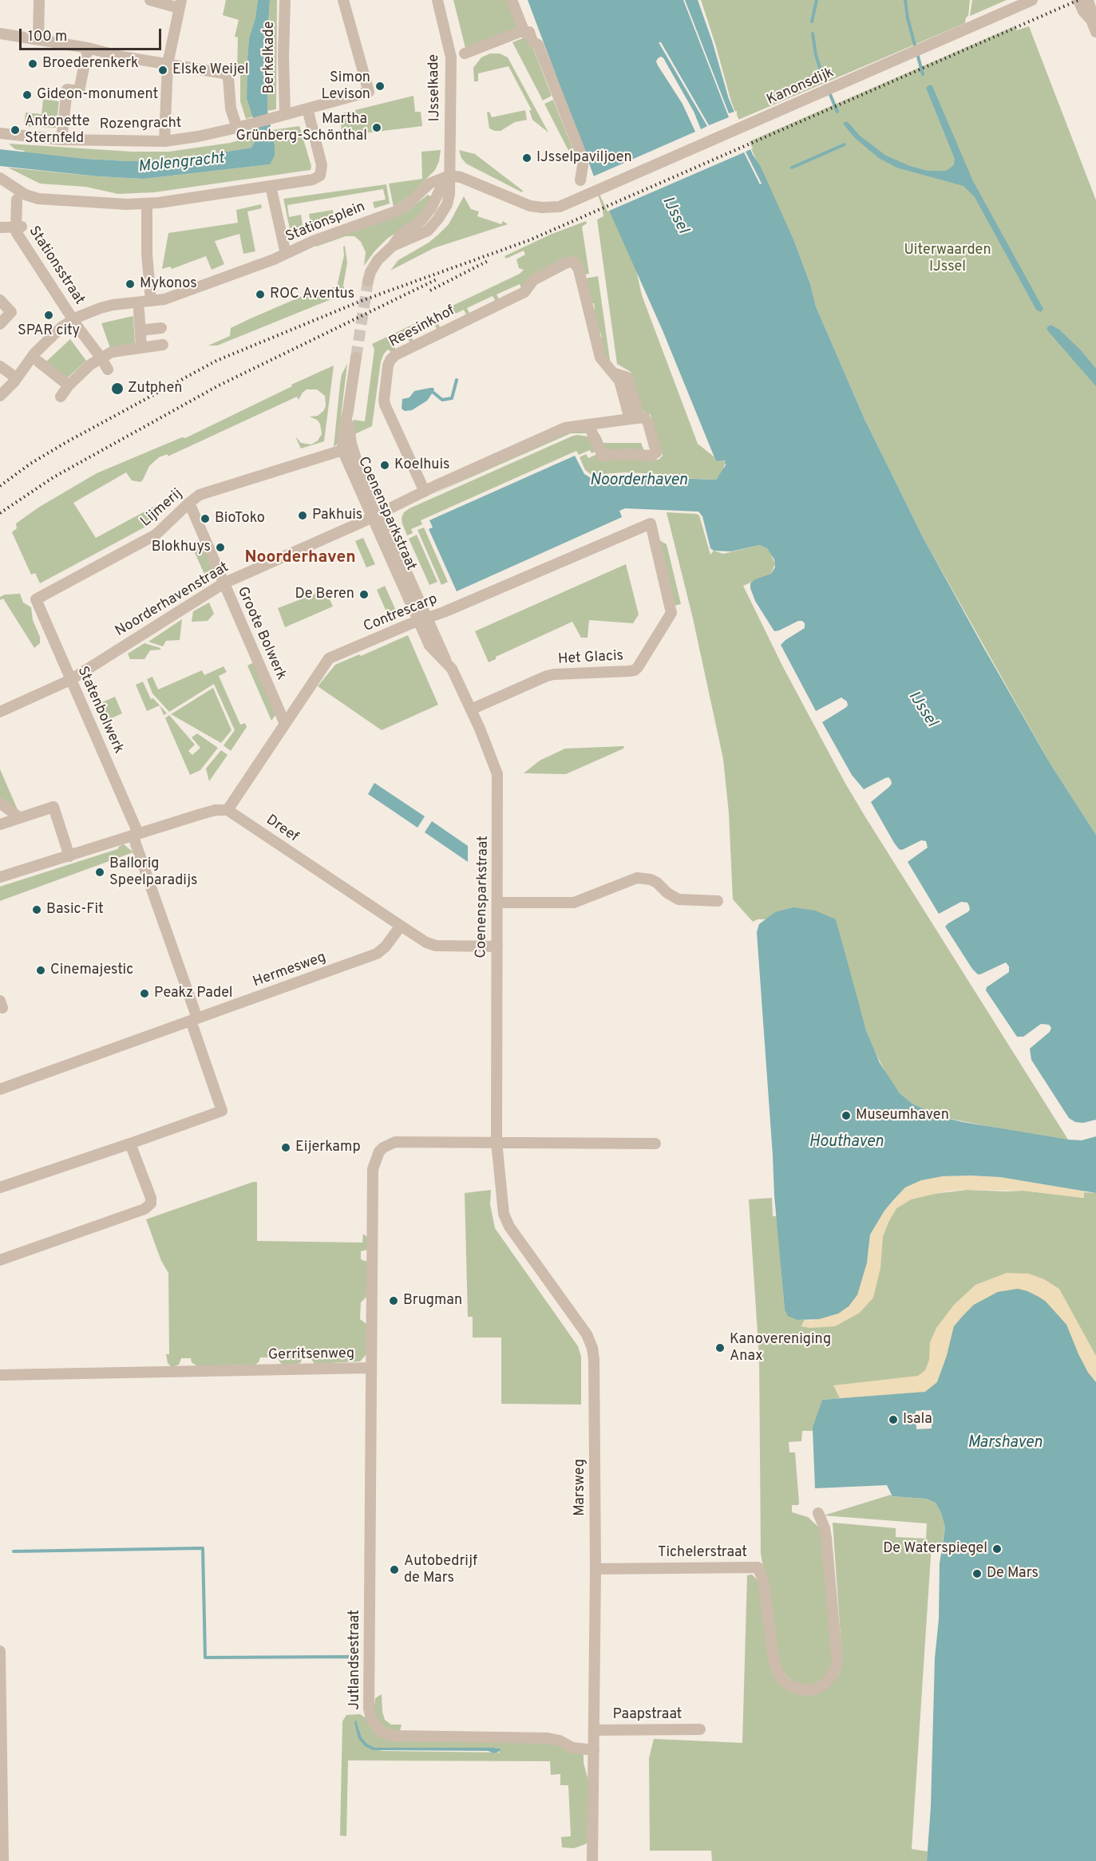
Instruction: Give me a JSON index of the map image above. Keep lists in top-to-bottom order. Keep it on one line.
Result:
{"streets":{"street":["Berkelkade","Kanonsdijk","IJsselkade","Rozengracht","Stationsplein","Stationsstraat","Reesinkhof","Lijmerij","Coenensparkstraat","Noorderhavenstraat","Contrescarp","Groote Bolwerk","Het Glacis","Statenbolwerk","Dreef","Hermesweg","Gerritsenweg","Marsweg","Tichelerstraat","Jutlandsestraat","Paapstraat"]},"crossings":[["Berkelkade","Rozengracht"],["Kanonsdijk","IJsselkade"],["Kanonsdijk","Stationsplein"],["IJsselkade","Stationsplein"],["Stationsplein","Stationsstraat"],["Reesinkhof","Noorderhavenstraat"],["Lijmerij","Coenensparkstraat"],["Lijmerij","Groote Bolwerk"],["Lijmerij","Statenbolwerk"],["Coenensparkstraat","Noorderhavenstraat"],["Coenensparkstraat","Contrescarp"],["Coenensparkstraat","Het Glacis"],["Coenensparkstraat","Gerritsenweg"],["Coenensparkstraat","Marsweg"],["Noorderhavenstraat","Groote Bolwerk"],["Noorderhavenstraat","Statenbolwerk"],["Contrescarp","Groote Bolwerk"],["Contrescarp","Het Glacis"],["Contrescarp","Dreef"],["Dreef","Hermesweg"],["Gerritsenweg","Marsweg"],["Gerritsenweg","Jutlandsestraat"],["Marsweg","Tichelerstraat"],["Marsweg","Jutlandsestraat"],["Marsweg","Paapstraat"]],"districts":["Noorderhaven"],"water":["Molengracht","IJssel","Noorderhaven","Houthaven","Marshaven"],"parks":["Uiterwaarden IJssel"],"places":["Broederenkerk","Elske Weijel","Simon Levison","Gideon-monument","Martha Grünberg-Schönthal","Antonette Sternfeld","IJsselpaviljoen","Mykonos","ROC Aventus","SPAR city","Zutphen","Koelhuis","Pakhuis","BioToko","Blokhuys","De Beren","Ballorig Speelparadijs","Basic-Fit","Cinemajestic","Peakz Padel","Museumhaven","Eijerkamp","Brugman","Kanovereniging Anax","Isala","De Waterspiegel","Autobedrijf de Mars","De Mars"],"scale_bar":"100 m"}
